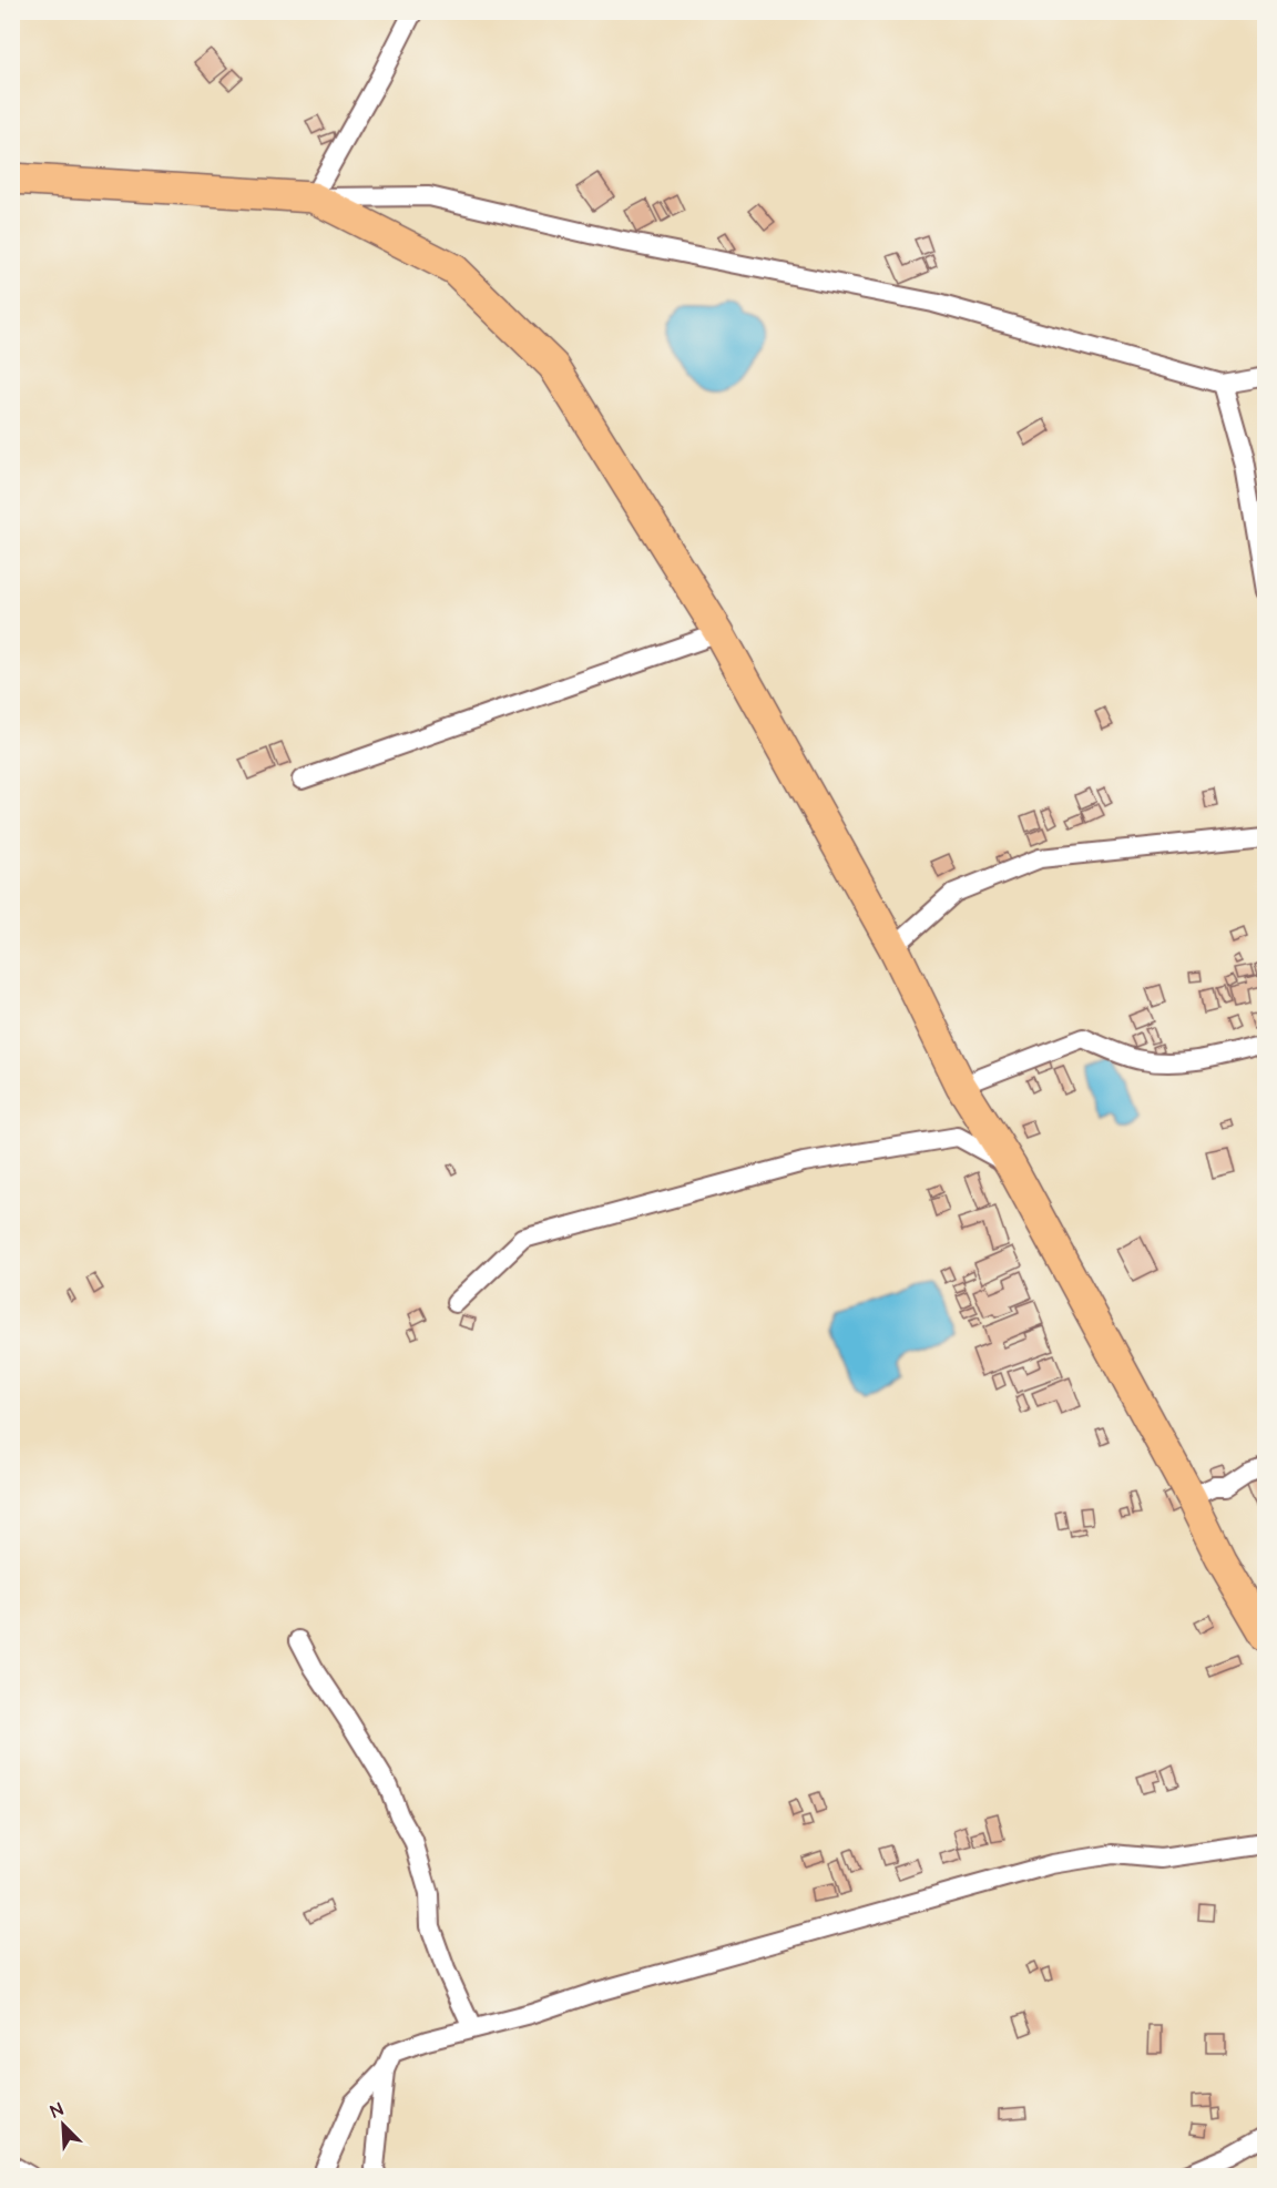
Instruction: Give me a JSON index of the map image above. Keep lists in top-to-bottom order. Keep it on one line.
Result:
{"north":"top left"}
